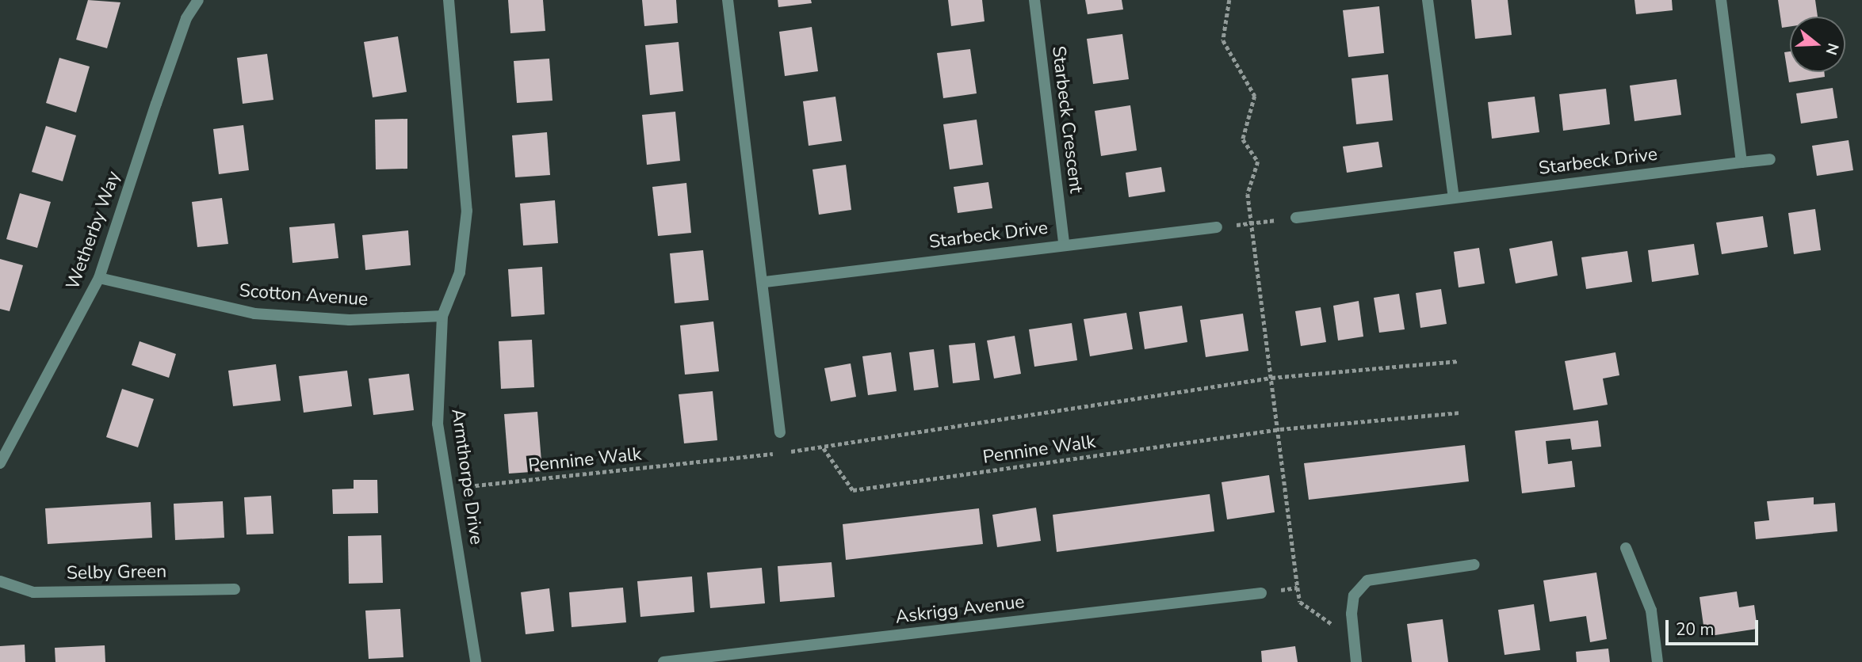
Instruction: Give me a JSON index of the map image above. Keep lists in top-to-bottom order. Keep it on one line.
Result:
{"streets":{"street":["Starbeck Crescent","Starbeck Drive","Wetherby Way","Scotton Avenue","Armthorpe Drive","Selby Green","Askrigg Avenue"],"path":["Pennine Walk"]},"crossings":[["Starbeck Crescent","Starbeck Drive"],["Wetherby Way","Scotton Avenue"],["Scotton Avenue","Armthorpe Drive"],["Pennine Walk","Armthorpe Drive"]],"scale_bar":"20 m","north":"right"}
